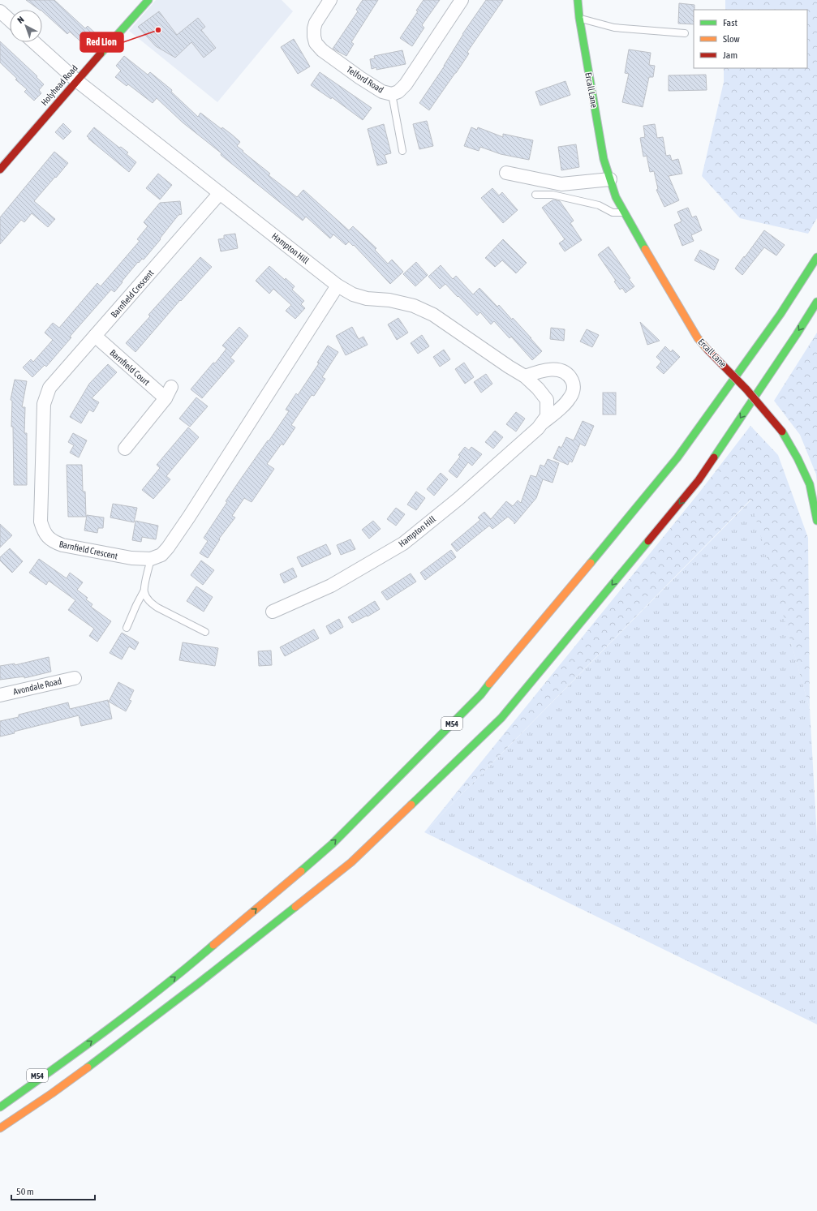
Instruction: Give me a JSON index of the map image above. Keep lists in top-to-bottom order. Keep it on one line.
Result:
{"streets":{"main road":["Holyhead Road","Ercall Lane","M54"],"street":["Telford Road","Hampton Hill","Barnfield Crescent","Barnfield Court","Avondale Road"]},"crossings":[["Holyhead Road","Hampton Hill"],["Hampton Hill","Barnfield Crescent"],["Barnfield Crescent","Barnfield Court"]],"places":["Red Lion"],"legend":["Fast","Slow","Jam"],"scale_bar":"50 m","north":"top left"}
